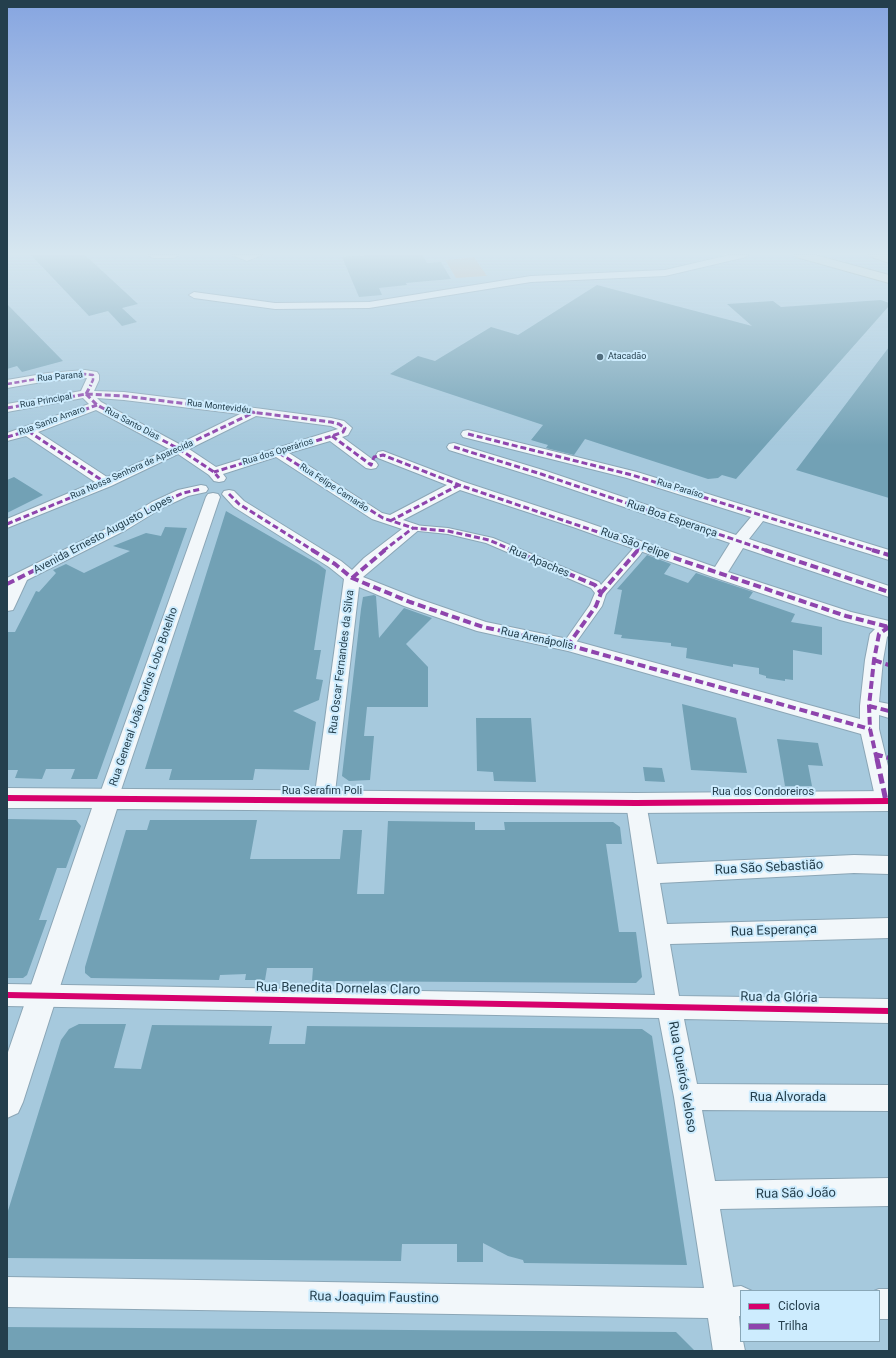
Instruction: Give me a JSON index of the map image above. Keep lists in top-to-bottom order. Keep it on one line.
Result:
{"streets":{"street":["Rua Paraná","Rua Principal","Rua Montevidéu","Rua Santo Amaro","Rua Santo Dias","Rua dos Operários","Rua Nossa Senhora de Aparecida","Rua Felipe Camarão","Rua Paraíso","Rua Boa Esperança","Avenida Ernesto Augusto Lopes","Rua São Felipe","Rua Apaches","Rua Arenápolis","Rua Oscar Fernandes da Silva","Rua General João Carlos Lobo Botelho","Rua Serafim Poli","Rua dos Condoreiros","Rua São Sebastião","Rua Esperança","Rua Benedita Dornelas Claro","Rua da Glória","Rua Queirós Veloso","Rua Alvorada","Rua São João","Rua Joaquim Faustino"]},"crossings":[["Rua Paraná","Rua Principal"],["Rua Paraná","Rua Montevidéu"],["Rua Paraná","Rua Santo Dias"],["Rua Principal","Rua Montevidéu"],["Rua Principal","Rua Santo Dias"],["Rua Montevidéu","Rua Santo Dias"],["Rua Montevidéu","Rua dos Operários"],["Rua Montevidéu","Rua Nossa Senhora de Aparecida"],["Rua Santo Amaro","Rua Santo Dias"],["Rua Santo Dias","Rua dos Operários"],["Rua Santo Dias","Rua Nossa Senhora de Aparecida"],["Rua Santo Dias","Avenida Ernesto Augusto Lopes"],["Rua Santo Dias","Rua Arenápolis"],["Rua Santo Dias","Rua General João Carlos Lobo Botelho"],["Rua dos Operários","Rua Felipe Camarão"],["Rua dos Operários","Avenida Ernesto Augusto Lopes"],["Rua dos Operários","Rua Arenápolis"],["Rua dos Operários","Rua General João Carlos Lobo Botelho"],["Rua Felipe Camarão","Rua Apaches"],["Rua Felipe Camarão","Rua Oscar Fernandes da Silva"],["Avenida Ernesto Augusto Lopes","Rua Arenápolis"],["Avenida Ernesto Augusto Lopes","Rua General João Carlos Lobo Botelho"],["Rua Apaches","Rua Oscar Fernandes da Silva"],["Rua Arenápolis","Rua Oscar Fernandes da Silva"],["Rua Arenápolis","Rua General João Carlos Lobo Botelho"],["Rua Oscar Fernandes da Silva","Rua Serafim Poli"],["Rua General João Carlos Lobo Botelho","Rua Serafim Poli"],["Rua General João Carlos Lobo Botelho","Rua Benedita Dornelas Claro"],["Rua Serafim Poli","Rua dos Condoreiros"],["Rua Serafim Poli","Rua Queirós Veloso"],["Rua dos Condoreiros","Rua Queirós Veloso"],["Rua São Sebastião","Rua Queirós Veloso"],["Rua Esperança","Rua Queirós Veloso"],["Rua Benedita Dornelas Claro","Rua da Glória"],["Rua Benedita Dornelas Claro","Rua Queirós Veloso"],["Rua da Glória","Rua Queirós Veloso"],["Rua Queirós Veloso","Rua Alvorada"],["Rua Queirós Veloso","Rua São João"],["Rua Queirós Veloso","Rua Joaquim Faustino"]],"places":["Atacadão"],"legend":["Ciclovia","Trilha"]}
